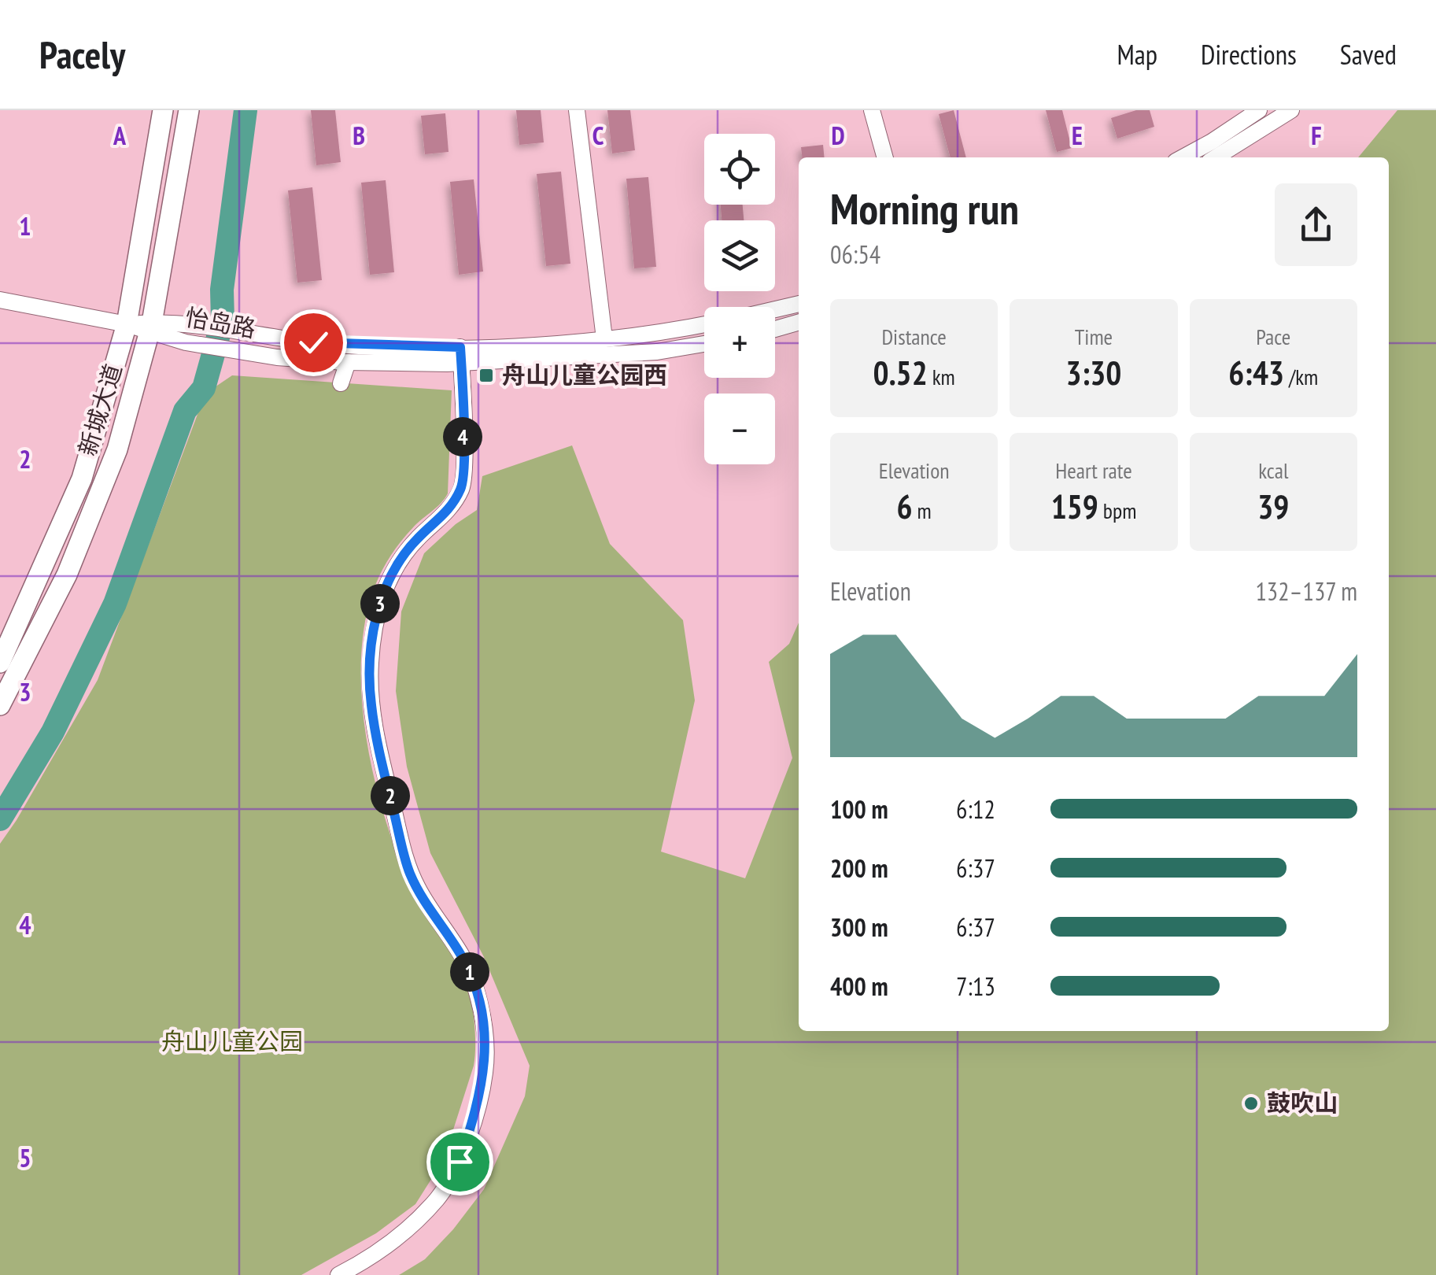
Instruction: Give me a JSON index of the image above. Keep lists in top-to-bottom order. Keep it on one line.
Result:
{"streets":{"main road":["新城大道"],"street":["怡岛路"]},"crossings":[["怡岛路","新城大道"]],"parks":["舟山儿童公园"],"places":{"transit":["舟山儿童公园西"],"other":["鼓吹山"]},"page":{"header":"Pacely","nav":["Map","Directions","Saved"],"map_buttons":["+","−"],"heading":["Morning run","06:54"],"stats":[["Distance","0.52 km"],["Time","3:30"],["Pace","6:43 /km"],["Elevation","6 m"],["Heart rate","159 bpm"],["kcal","39"]],"pins":["4","3","2","1"],"chart":["Elevation","132–137 m"],"list":[{"name":"100 m","note":"6:12"},{"name":"200 m","note":"6:37"},{"name":"300 m","note":"6:37"},{"name":"400 m","note":"7:13"}]},"grid":{"columns":["A","B","C","D","E","F"],"rows":["1","2","3","4","5"]}}
